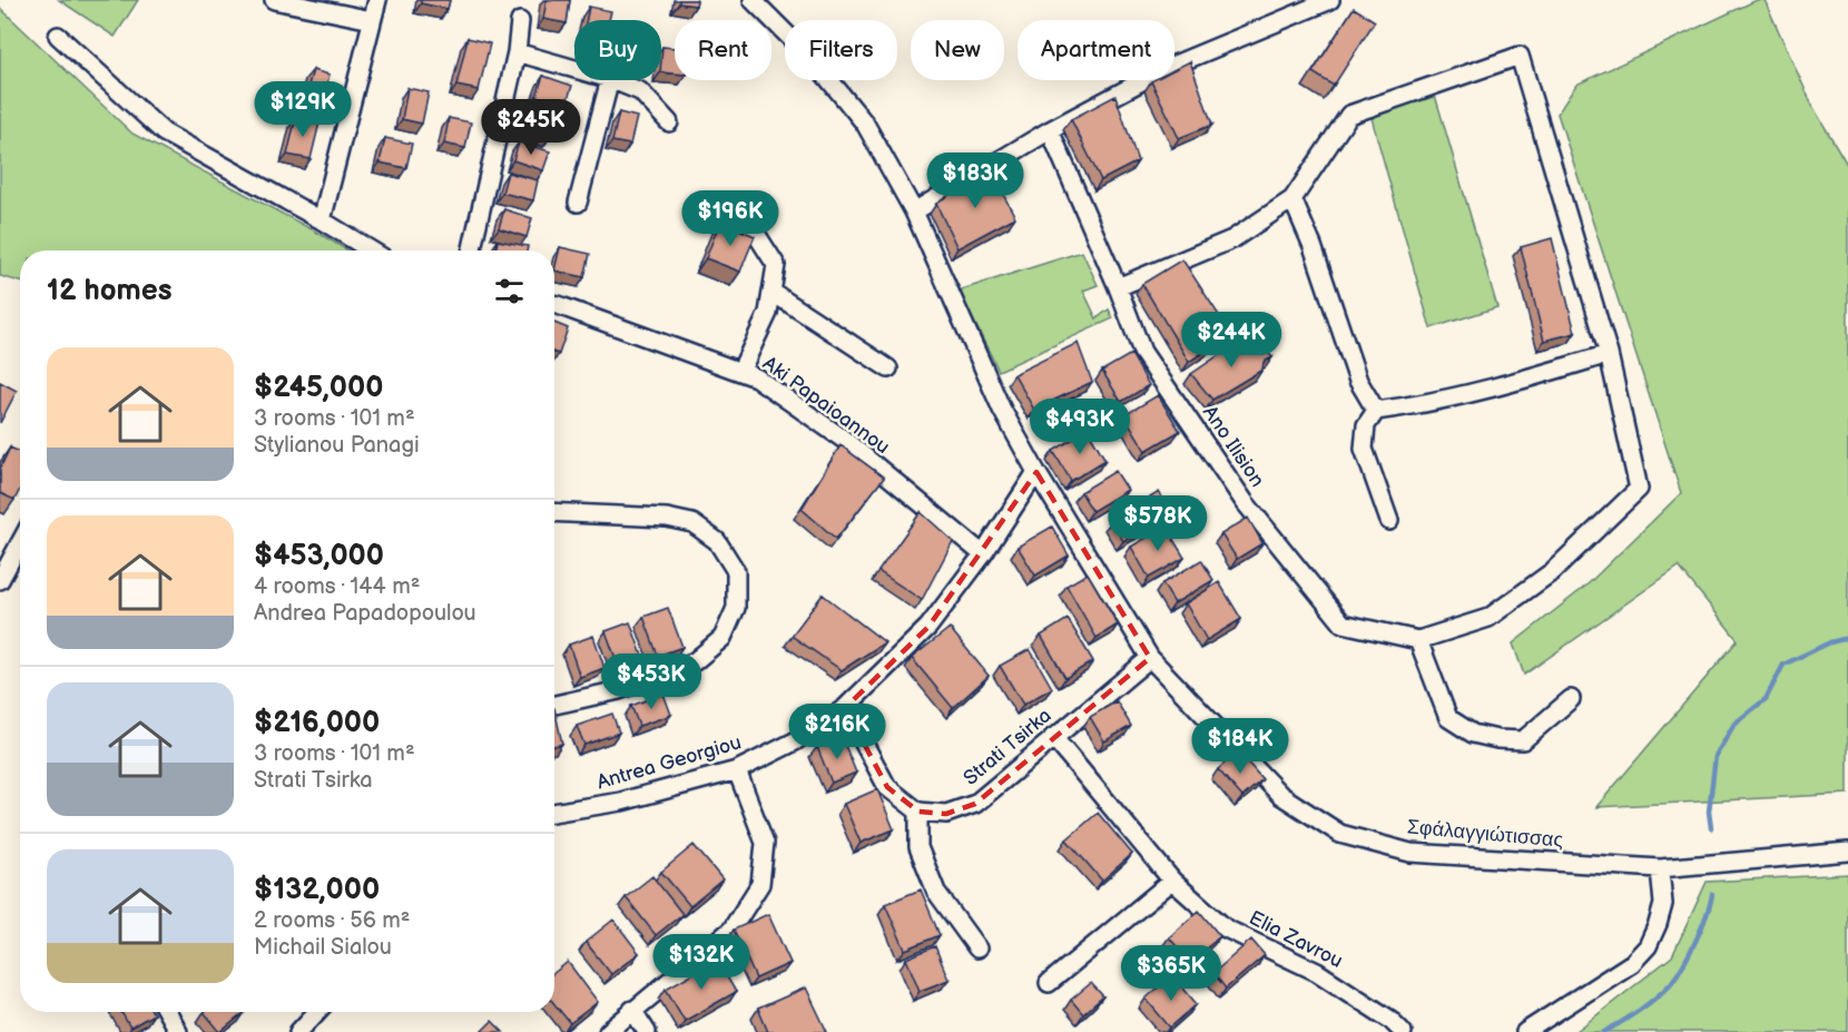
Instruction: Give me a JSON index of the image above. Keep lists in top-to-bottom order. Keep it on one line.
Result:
{"streets":{"street":["Aki Papaioannou","Ano Ilision","Strati Tsirka","Antrea Georgiou","Σφάλαγγιώτισσας","Elia Zavrou"]},"crossings":[["Aki Papaioannou","Antrea Georgiou"],["Strati Tsirka","Σφάλαγγιώτισσας"],["Strati Tsirka","Elia Zavrou"],["Antrea Georgiou","Σφάλαγγιώτισσας"]],"page":{"chip":["Buy","Rent","Filters","New","Apartment"],"price":["$129K","$245K","$183K","$196K","$244K","$493K","$578K","$453K","$216K","$184K","$132K","$365K"],"heading":"12 homes","list":[{"name":"$245,000","note":"3 rooms · 101 m² · Stylianou Panagi"},{"name":"$453,000","note":"4 rooms · 144 m² · Andrea Papadopoulou"},{"name":"$216,000","note":"3 rooms · 101 m² · Strati Tsirka"},{"name":"$132,000","note":"2 rooms · 56 m² · Michail Sialou"}]}}
